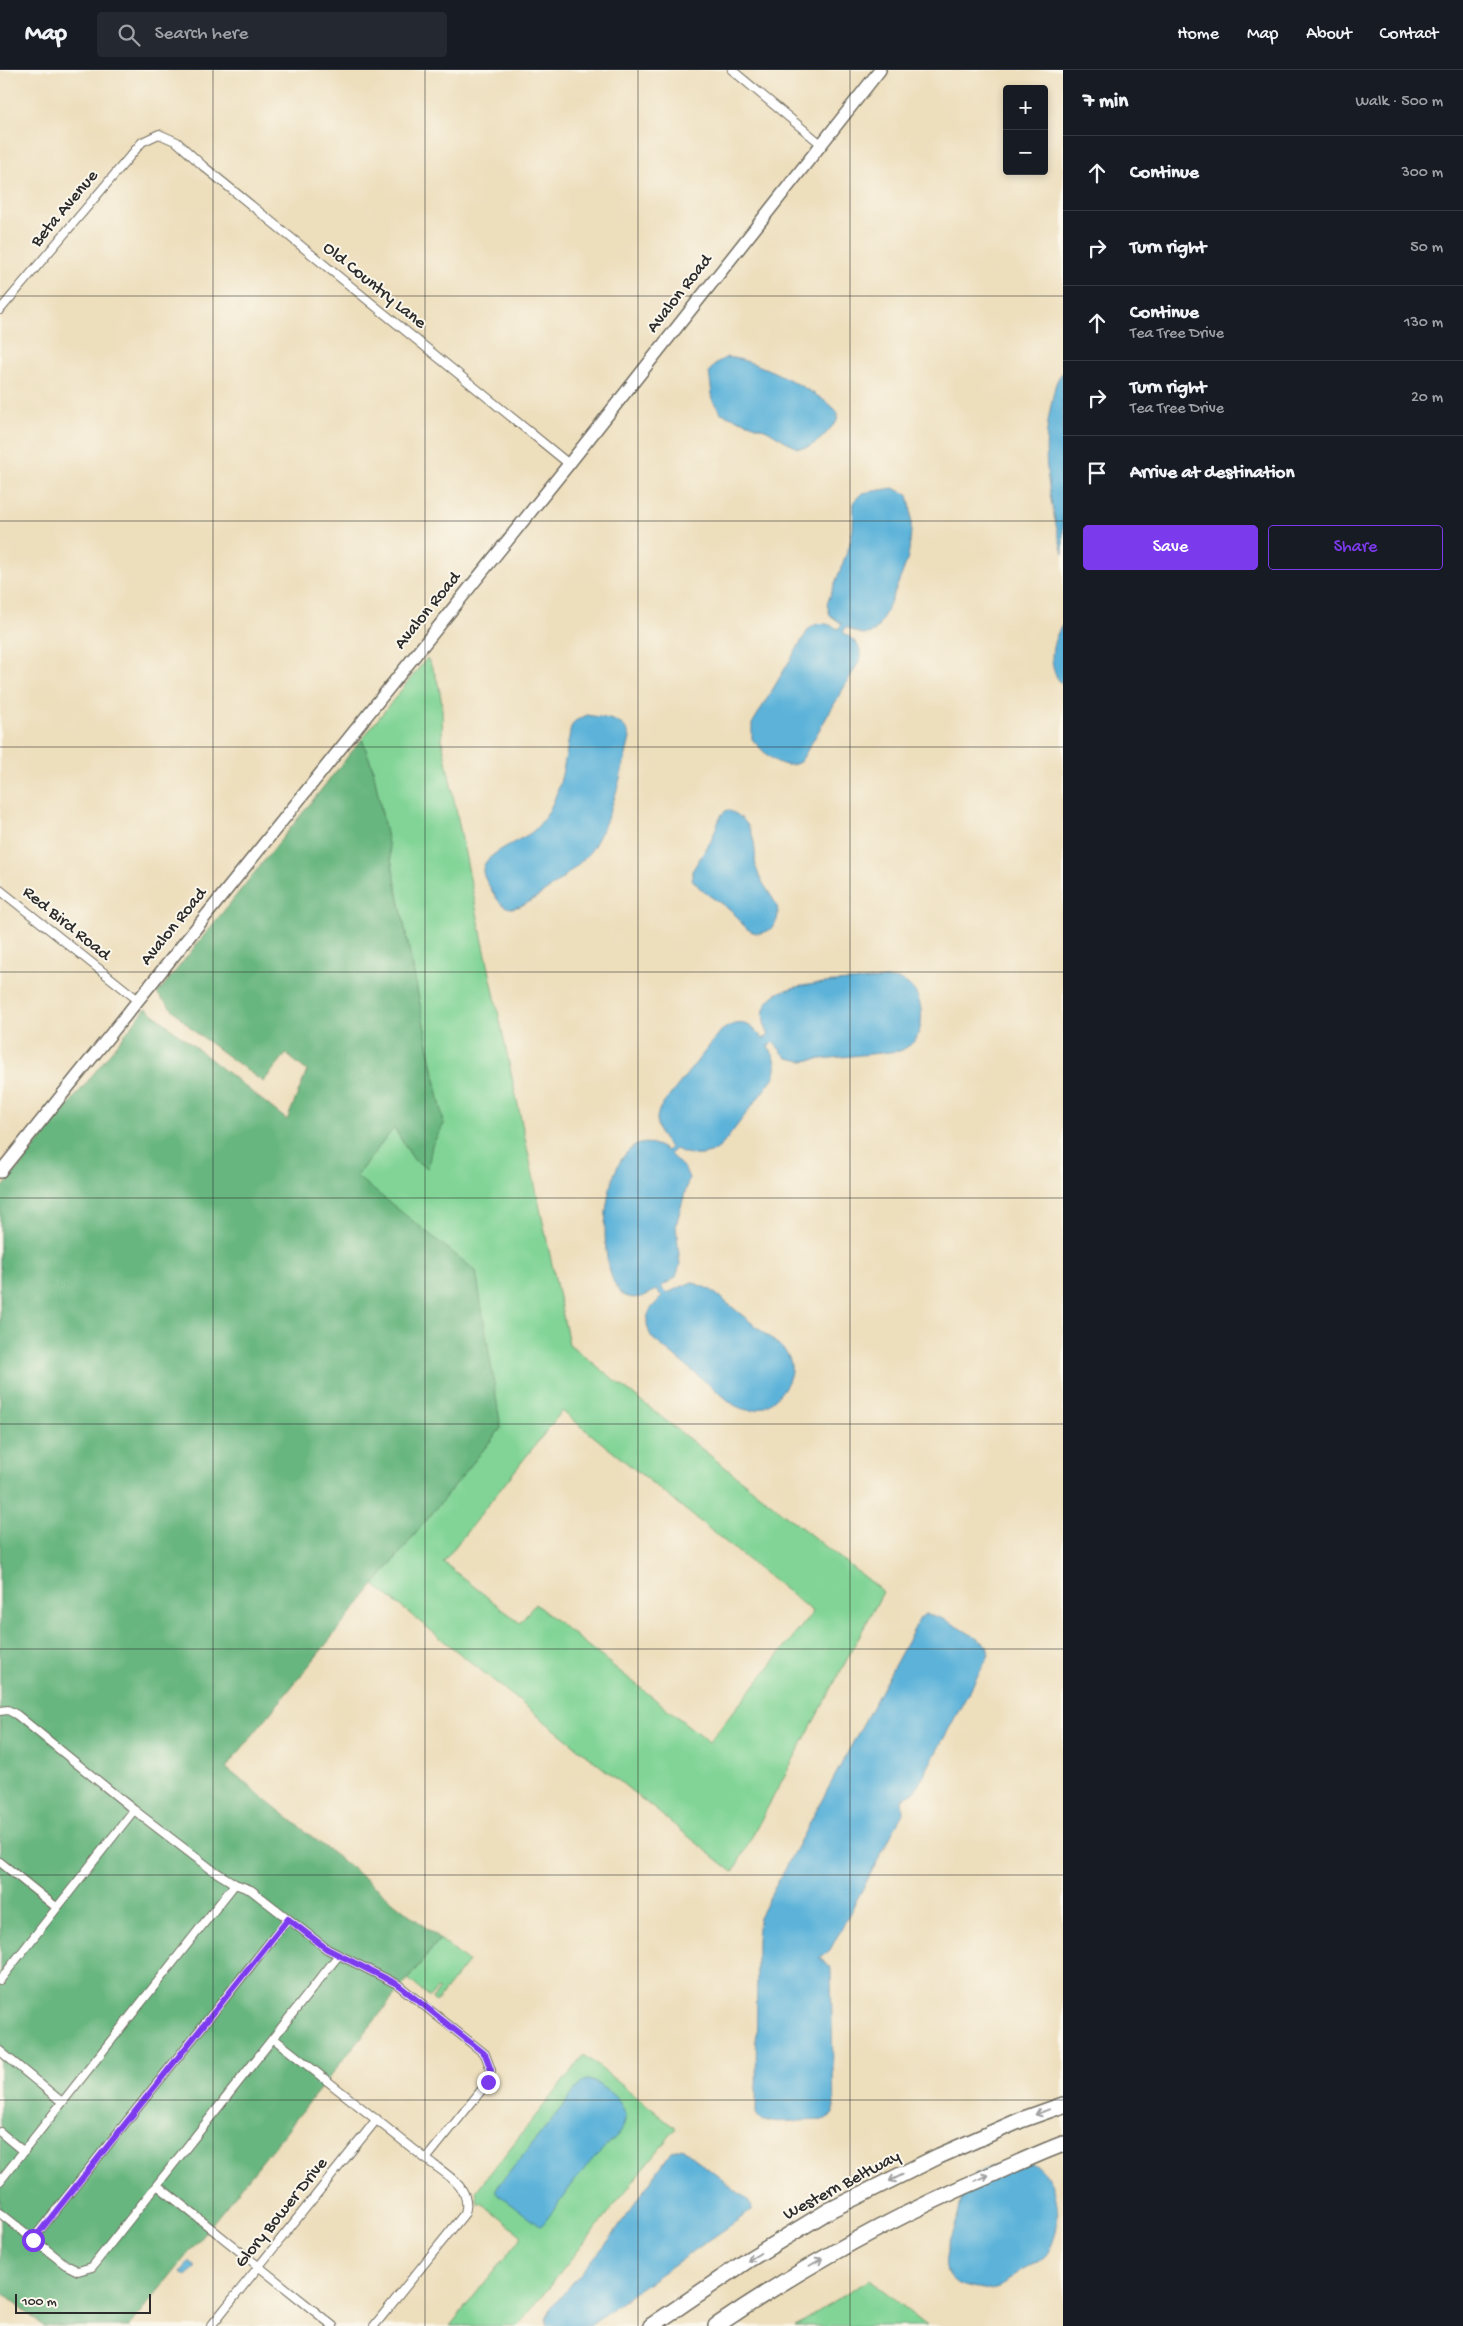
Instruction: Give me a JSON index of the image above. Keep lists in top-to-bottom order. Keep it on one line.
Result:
{"streets":{"highway":["Western Beltway"],"main road":["Avalon Road"],"street":["Beta Avenue","Old Country Lane","Red Bird Road","Glory Bower Drive"]},"crossings":[["Beta Avenue","Old Country Lane"],["Old Country Lane","Avalon Road"],["Avalon Road","Red Bird Road"]],"scale_bar":"100 m","page":{"header":"Map","search":"Search here","nav":["Home","Map","About","Contact"],"heading":["7 min","Walk · 500 m"],"map_buttons":["+","−"],"list":[["Continue","300 m"],["Turn right","50 m"],["Continue","Tea Tree Drive","130 m"],["Turn right","Tea Tree Drive","20 m"],"Arrive at destination"],"buttons":["Save","Share"],"scale":"100 m"}}
